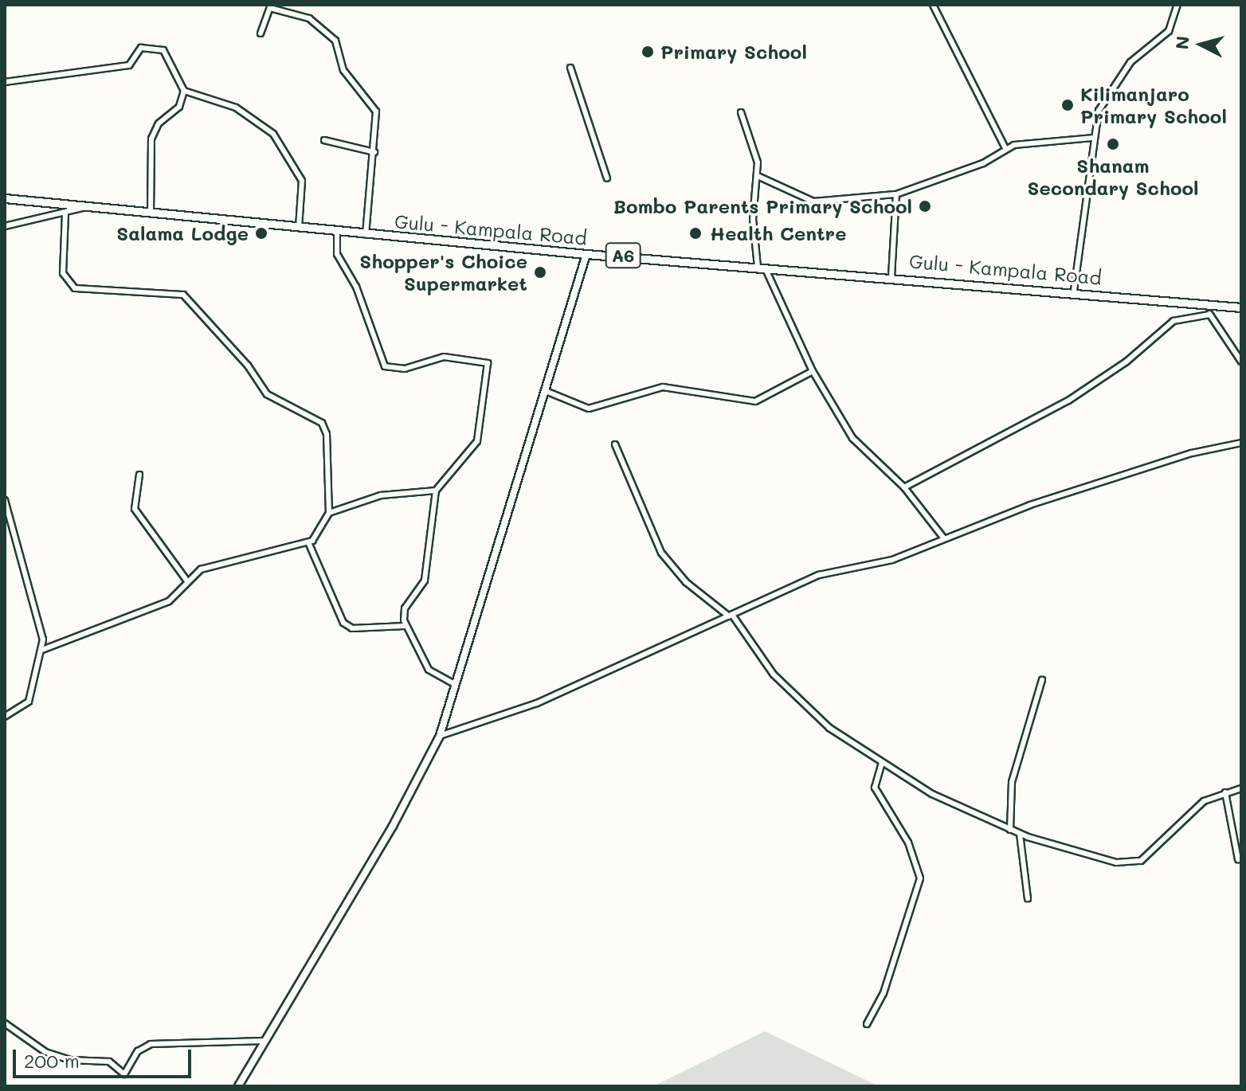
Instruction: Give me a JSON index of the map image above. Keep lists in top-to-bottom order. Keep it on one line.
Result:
{"streets":{"main road":["Gulu - Kampala Road","A6"]},"places":["Primary School","Kilimanjaro Primary School","Shanam Secondary School","Bombo Parents Primary School","Salama Lodge","Health Centre","Shopper's Choice Supermarket"],"scale_bar":"200 m","north":"left"}
